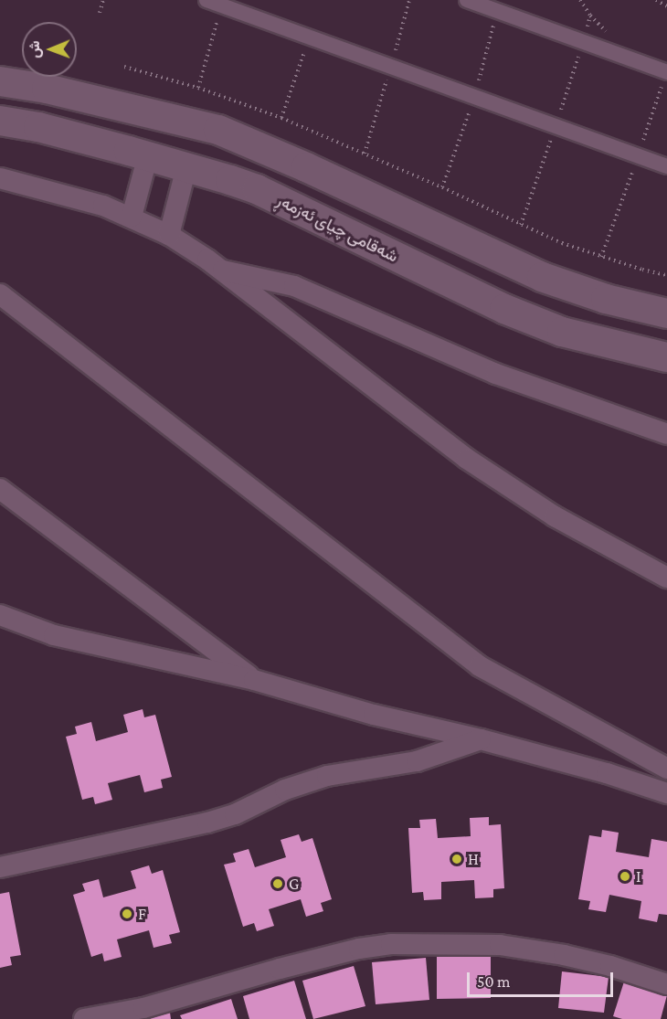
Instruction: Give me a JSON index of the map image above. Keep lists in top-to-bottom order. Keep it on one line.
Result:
{"streets":{"main road":["شەقامی چیای ئەزمەڕ"]},"places":["H","I","G","F"],"scale_bar":"50 m","north":"left"}
